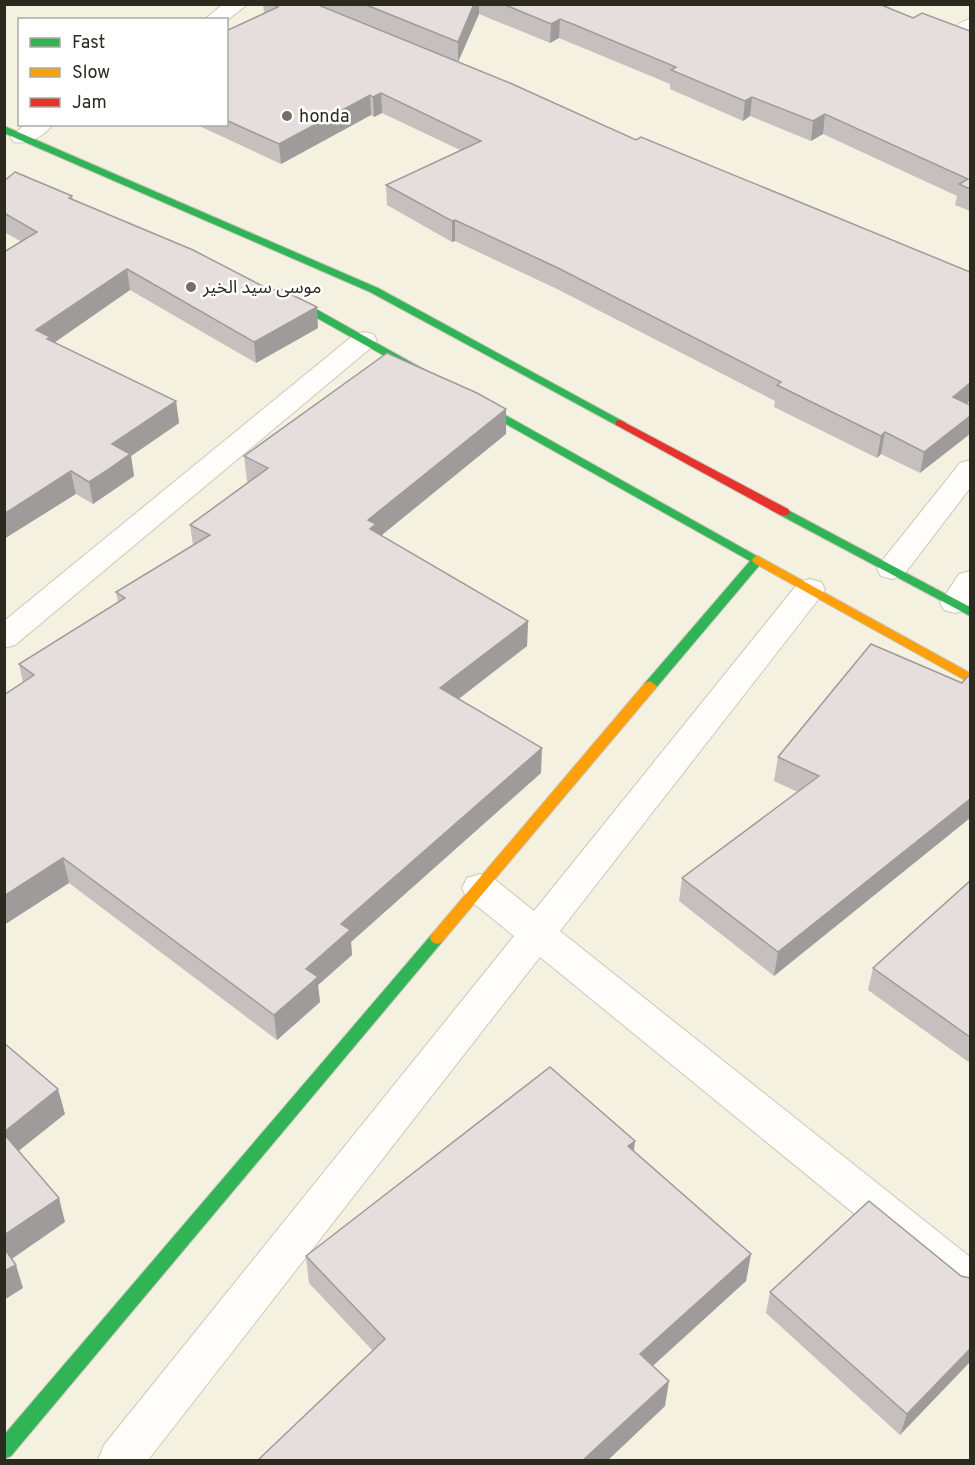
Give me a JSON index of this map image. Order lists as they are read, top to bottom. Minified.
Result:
{"places":["honda","موسى سيد الخير"],"legend":["Fast","Slow","Jam"]}
